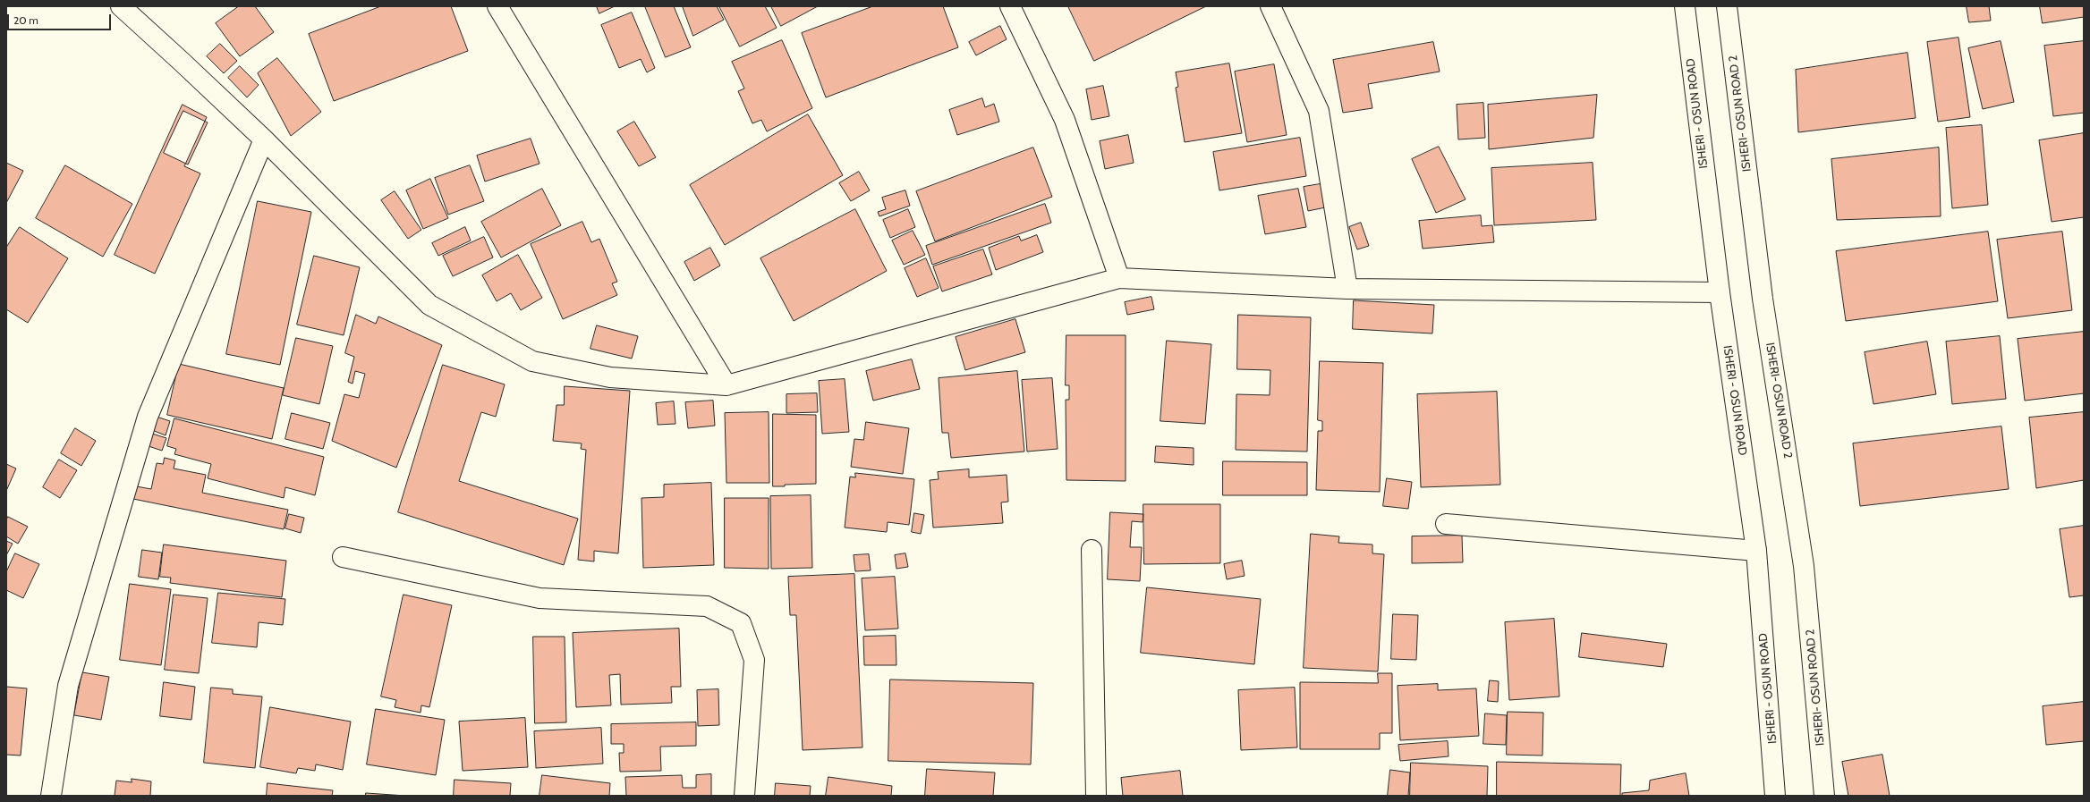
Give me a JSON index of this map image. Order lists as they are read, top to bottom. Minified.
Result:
{"streets":{"street":["ISHERI - OSUN ROAD","ISHERI- OSUN ROAD 2"]},"scale_bar":"20 m"}
